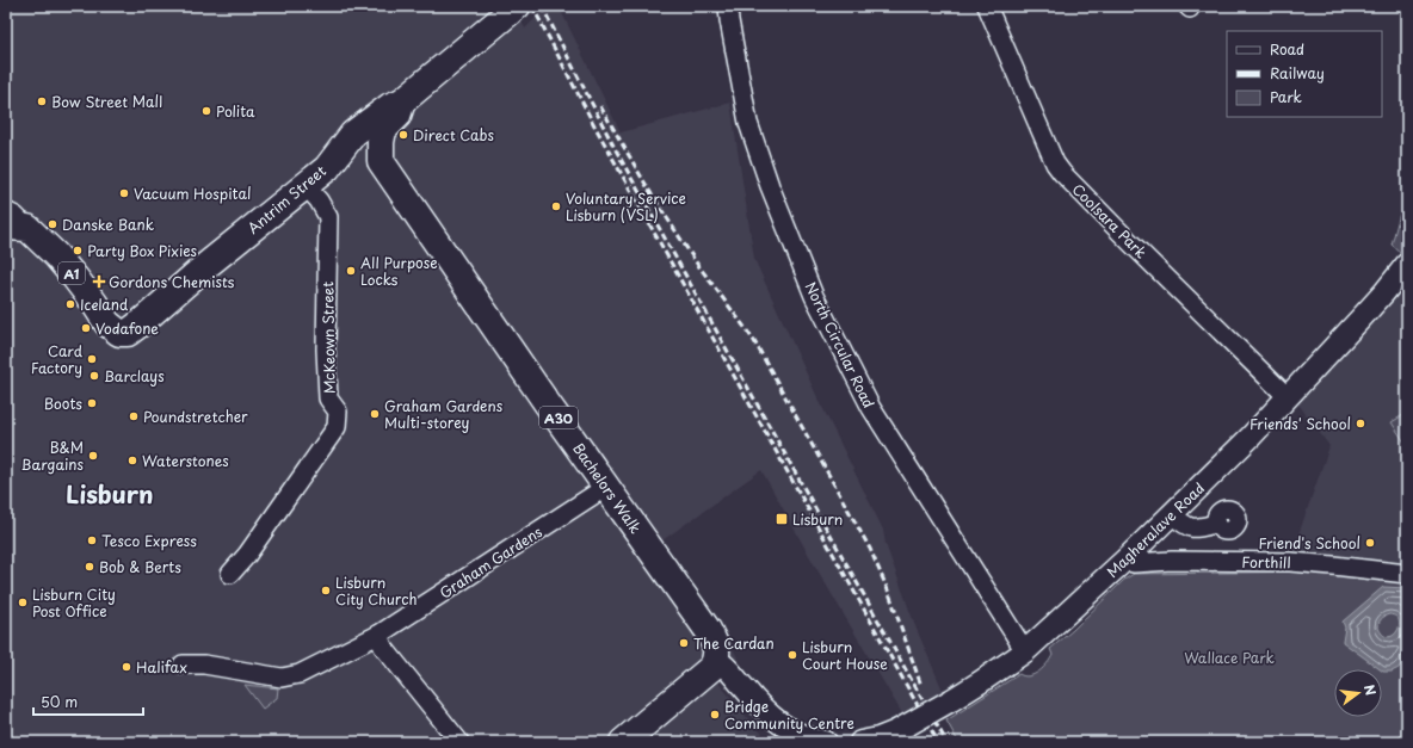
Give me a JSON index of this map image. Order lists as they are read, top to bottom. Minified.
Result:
{"streets":{"main road":["Antrim Street","A1","A30","Bachelors Walk"],"street":["Coolsara Park","McKeown Street","North Circular Road","Magheralave Road","Graham Gardens","Forthill"]},"crossings":[["Antrim Street","A1"],["Antrim Street","McKeown Street"],["Antrim Street","Bachelors Walk"],["Coolsara Park","Magheralave Road"],["North Circular Road","Magheralave Road"],["Bachelors Walk","Graham Gardens"],["Magheralave Road","Forthill"]],"districts":["Lisburn"],"parks":["Wallace Park"],"places":{"other":["Bow Street Mall","Polita","Direct Cabs","Vacuum Hospital","Voluntary Service Lisburn (VSL)","Danske Bank","Party Box Pixies","All Purpose Locks","Iceland","Vodafone","Card Factory","Barclays","Boots","Graham Gardens Multi-storey","Poundstretcher","Friends' School","B&M Bargains","Waterstones","Tesco Express","Friend's School","Bob & Berts","Lisburn City Church","Lisburn City Post Office","The Cardan","Lisburn Court House","Halifax","Bridge Community Centre"],"health":["Gordons Chemists"],"transit":["Lisburn"]},"legend":["Road","Railway","Park"],"scale_bar":"50 m","north":"right"}
